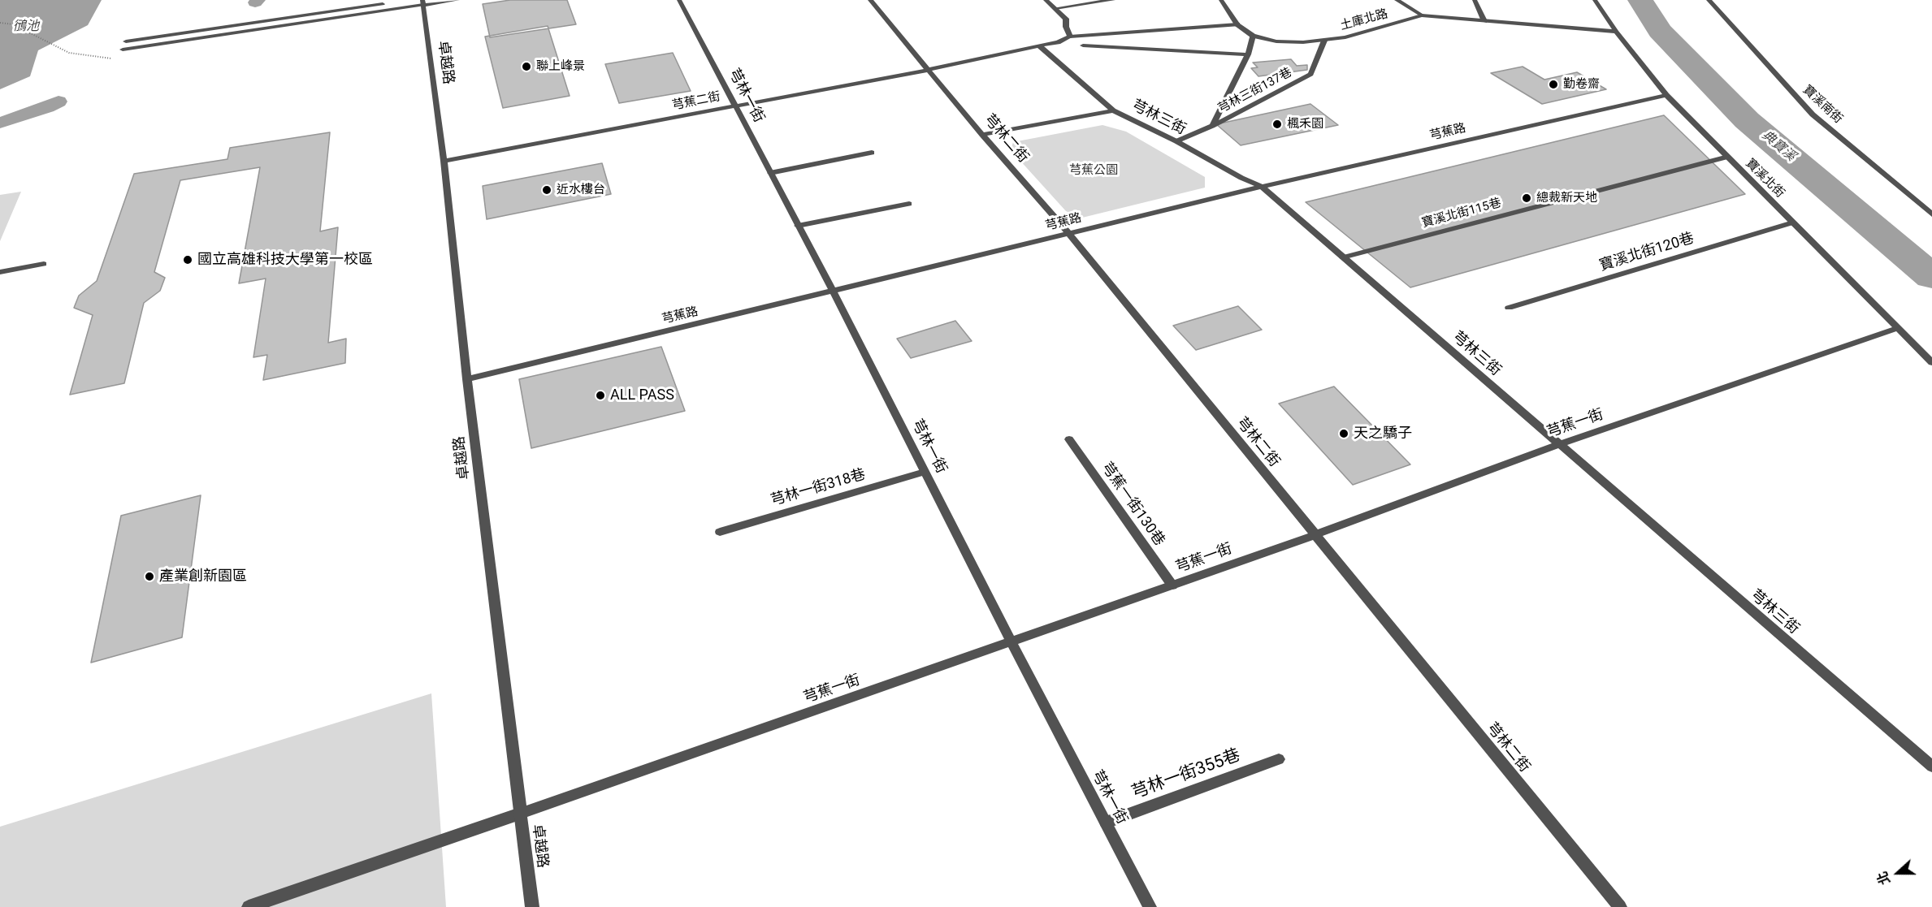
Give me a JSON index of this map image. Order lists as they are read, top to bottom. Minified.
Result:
{"streets":{"street":["土庫北路","卓越路","芎林三街137巷","芎林一街","芎蕉二街","寶溪南街","芎林三街","芎蕉路","芎林二街","寶溪北街","寶溪北街115巷","寶溪北街120巷","芎蕉一街","芎林一街318巷","芎蕉一街130巷","芎林一街355巷"]},"crossings":[["土庫北路","芎林三街137巷"],["土庫北路","寶溪北街"],["卓越路","芎蕉二街"],["卓越路","芎蕉路"],["卓越路","芎蕉一街"],["芎林三街137巷","芎林三街"],["芎林一街","芎蕉二街"],["芎林一街","芎蕉路"],["芎林一街","芎蕉一街"],["芎林一街","芎林一街318巷"],["芎林一街","芎林一街355巷"],["芎蕉二街","芎林三街"],["芎蕉二街","芎林二街"],["芎林三街","芎蕉路"],["芎林三街","寶溪北街115巷"],["芎林三街","芎蕉一街"],["芎蕉路","芎林二街"],["芎蕉路","寶溪北街"],["芎林二街","芎蕉一街"],["寶溪北街","寶溪北街115巷"],["寶溪北街","寶溪北街120巷"],["寶溪北街","芎蕉一街"],["芎蕉一街","芎蕉一街130巷"]],"water":["鴴池","典寶溪"],"parks":["芎蕉公園"],"places":["聯上峰景","勤卷齋","楓禾園","近水樓台","總裁新天地","國立高雄科技大學第一校區","ALL PASS","天之驕子","產業創新園區"],"north":"left"}
